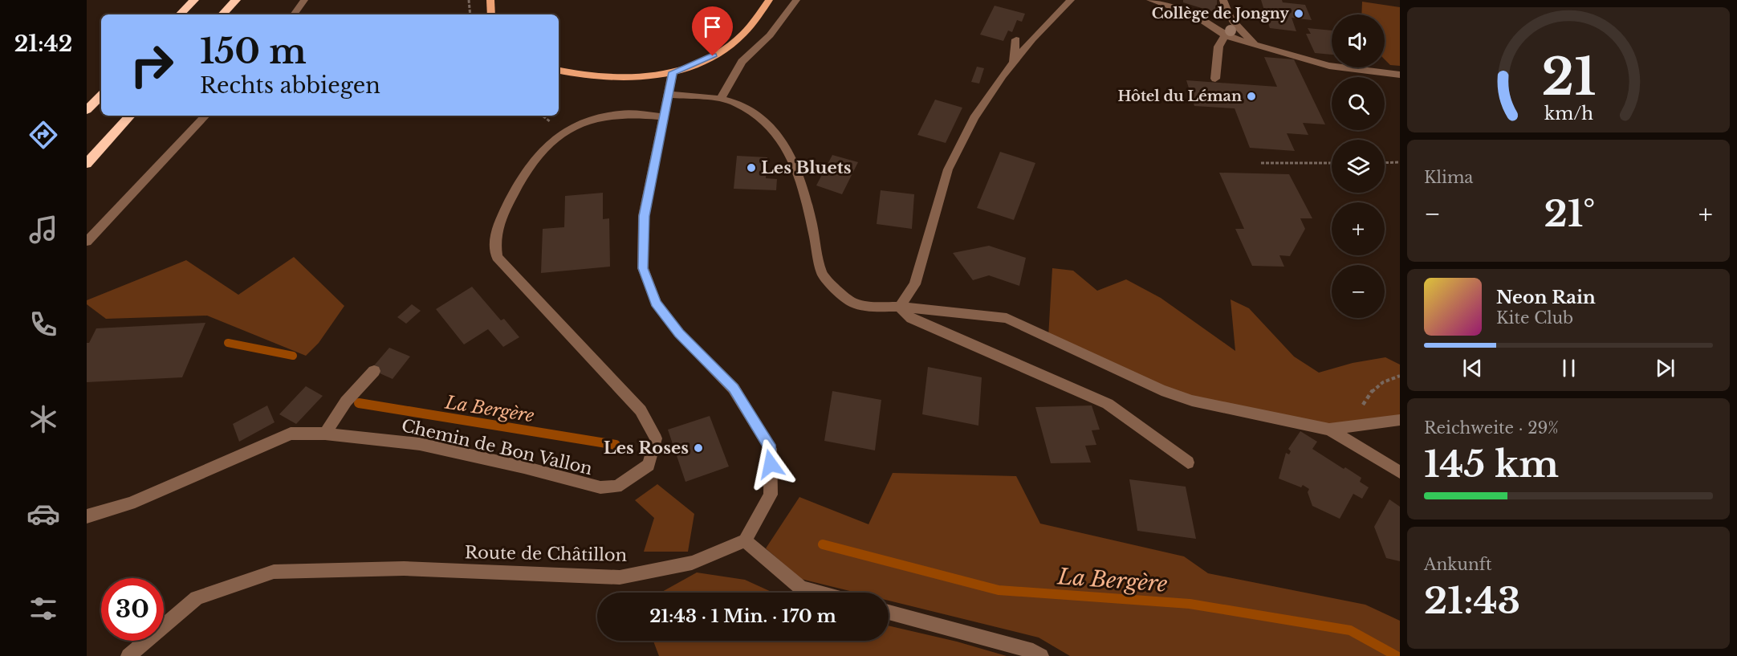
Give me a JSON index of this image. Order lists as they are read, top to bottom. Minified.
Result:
{"streets":{"street":["Chemin de Bon Vallon","Route de Châtillon"]},"water":["La Bergère"],"places":["Collège de Jongny","Hôtel du Léman","Les Bluets","Les Roses"],"page":{"tabs":"21:42","map_buttons":["+","−"],"turn":["150 m","Rechts abbiegen"],"tile":["Klima",["Reichweite · 29%","145 km"],["Ankunft","21:43"]],"heat":["−","21°","+"],"song":["Neon Rain","Kite Club"],"limit":"30","trip":"21:43 · 1 Min. · 170 m","gauge":["21","km/h"]}}
